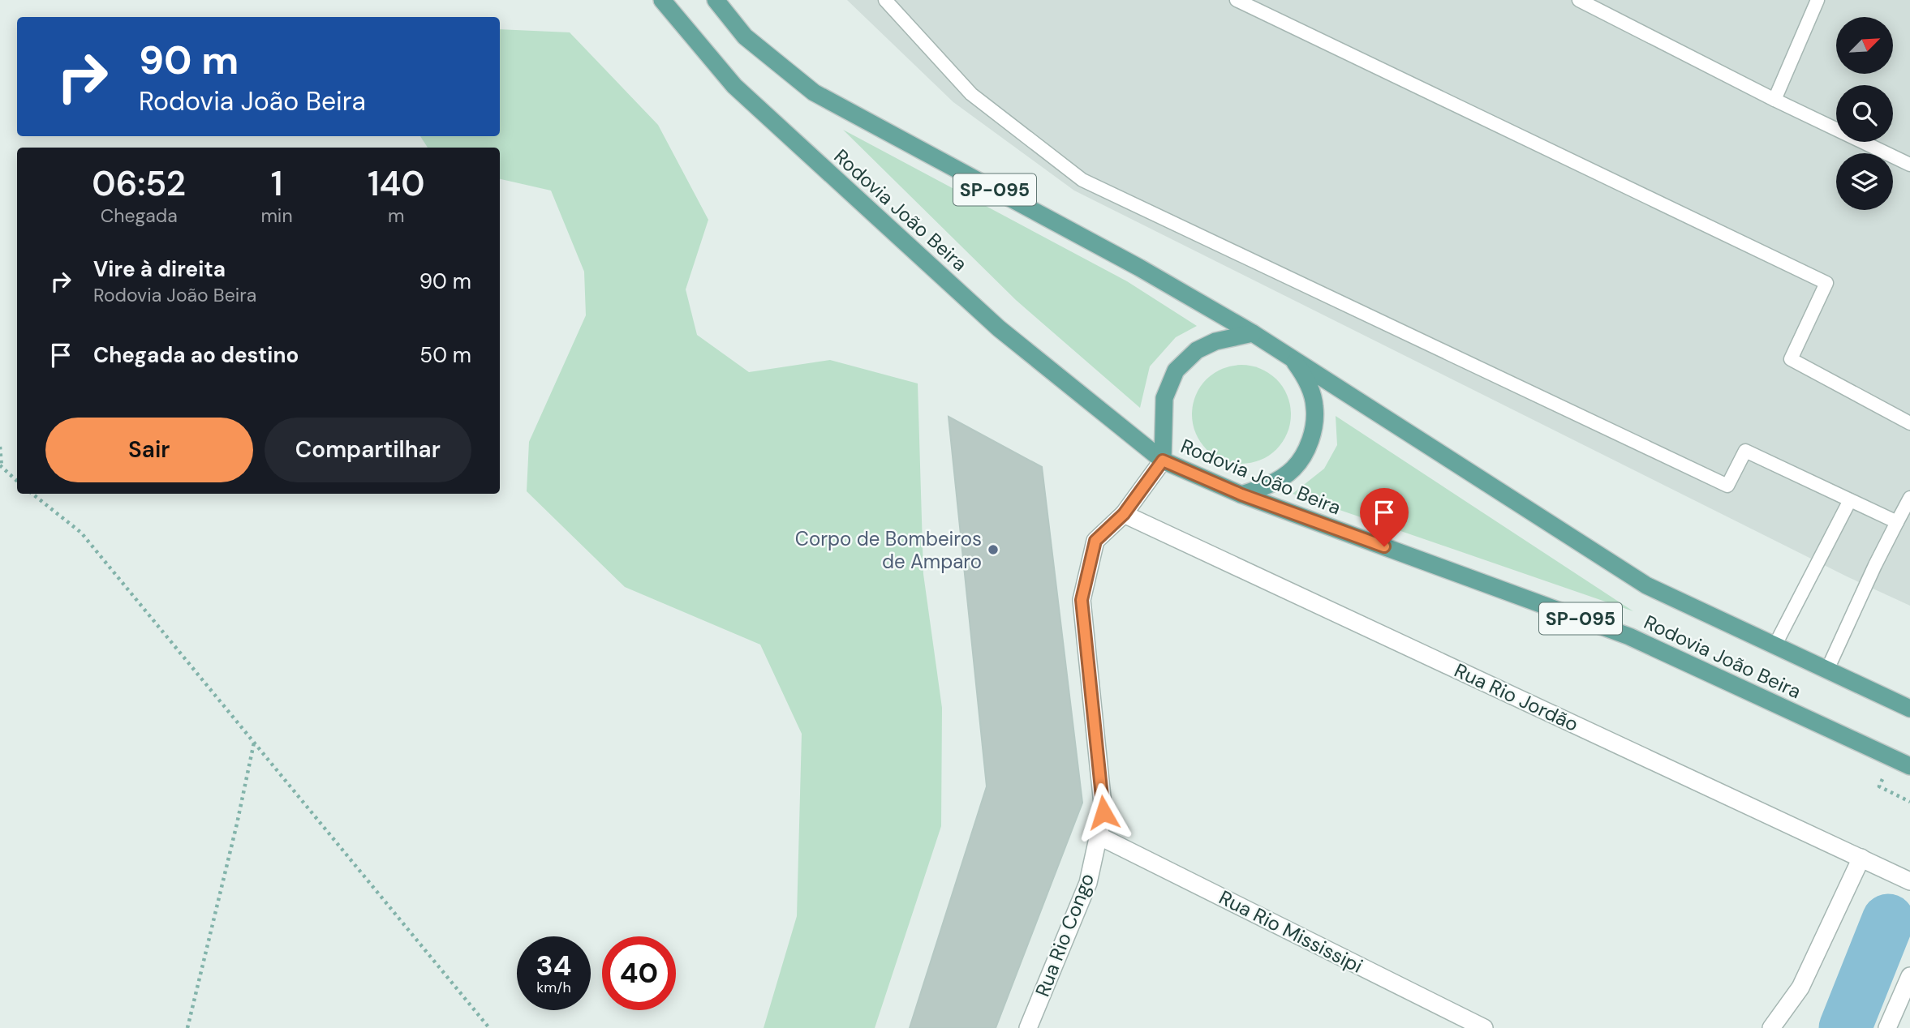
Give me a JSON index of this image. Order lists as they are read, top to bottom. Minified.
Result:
{"streets":{"main road":["SP-095","Rodovia João Beira"],"street":["Rua Rio Jordão","Rua Rio Mississipi","Rua Rio Congo"]},"crossings":[["Rodovia João Beira","Rua Rio Congo"],["Rua Rio Jordão","Rua Rio Congo"],["Rua Rio Mississipi","Rua Rio Congo"]],"places":["Corpo de Bombeiros de Amparo"],"north":"top right","page":{"turn":["90 m","Rodovia João Beira"],"eta":["06:52","Chegada","1","min","140","m"],"list":[{"name":"Vire à direita","note":"Rodovia João Beira","value":"90 m"},{"name":"Chegada ao destino","value":"50 m"}],"buttons":["Sair","Compartilhar"],"speed":"34 km/h","limit":"40"}}
